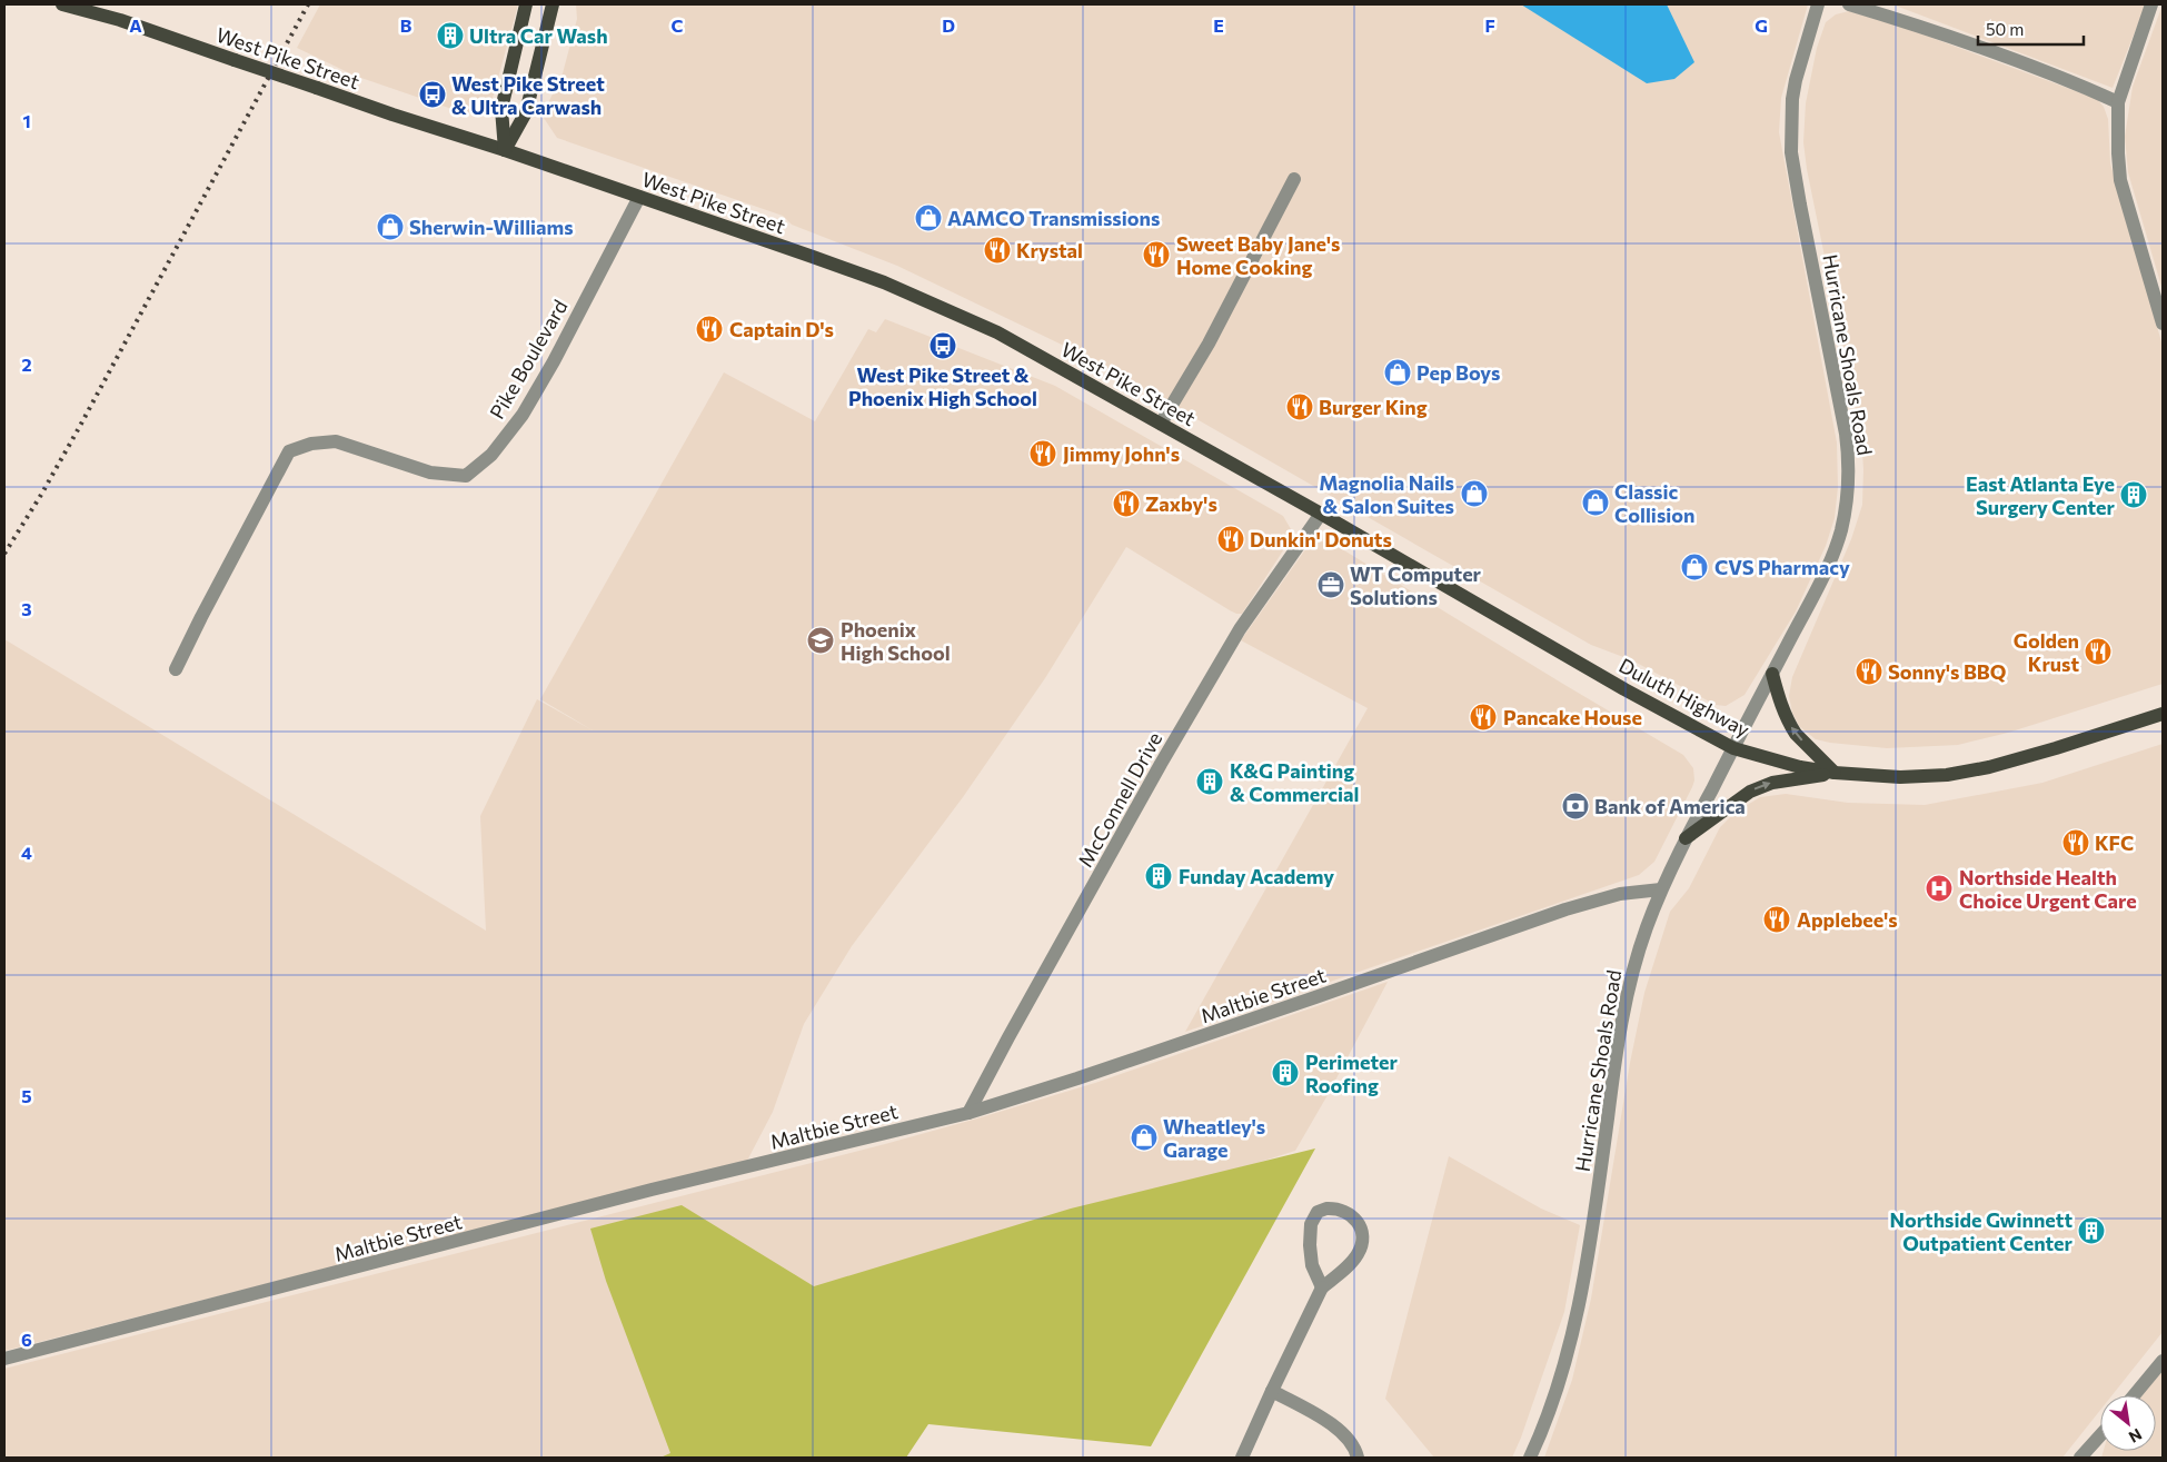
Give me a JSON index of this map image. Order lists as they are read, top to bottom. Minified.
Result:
{"streets":{"main road":["West Pike Street","Duluth Highway"],"street":["Hurricane Shoals Road","Pike Boulevard","McConnell Drive","Maltbie Street"]},"crossings":[["West Pike Street","Pike Boulevard"],["West Pike Street","Duluth Highway"],["West Pike Street","McConnell Drive"],["Hurricane Shoals Road","Duluth Highway"],["Hurricane Shoals Road","Maltbie Street"],["Duluth Highway","McConnell Drive"],["McConnell Drive","Maltbie Street"]],"places":{"building":["Ultra Car Wash","East Atlanta Eye Surgery Center","K&G Painting & Commercial","Funday Academy","Perimeter Roofing","Northside Gwinnett Outpatient Center"],"bus stop":["West Pike Street & Ultra Carwash","West Pike Street & Phoenix High School"],"shop":["AAMCO Transmissions","Sherwin-Williams","Pep Boys","Magnolia Nails & Salon Suites","Classic Collision","CVS Pharmacy","Wheatley's Garage"],"restaurant":["Krystal","Sweet Baby Jane's Home Cooking","Captain D's","Burger King","Jimmy John's","Zaxby's","Dunkin' Donuts","Golden Krust","Sonny's BBQ","Pancake House","KFC","Applebee's"],"office":["WT Computer Solutions"],"school or university":["Phoenix High School"],"bank":["Bank of America"],"hospital":["Northside Health Choice Urgent Care"]},"scale_bar":"50 m","north":"bottom right","grid":{"columns":["A","B","C","D","E","F","G"],"rows":["1","2","3","4","5","6"]}}
